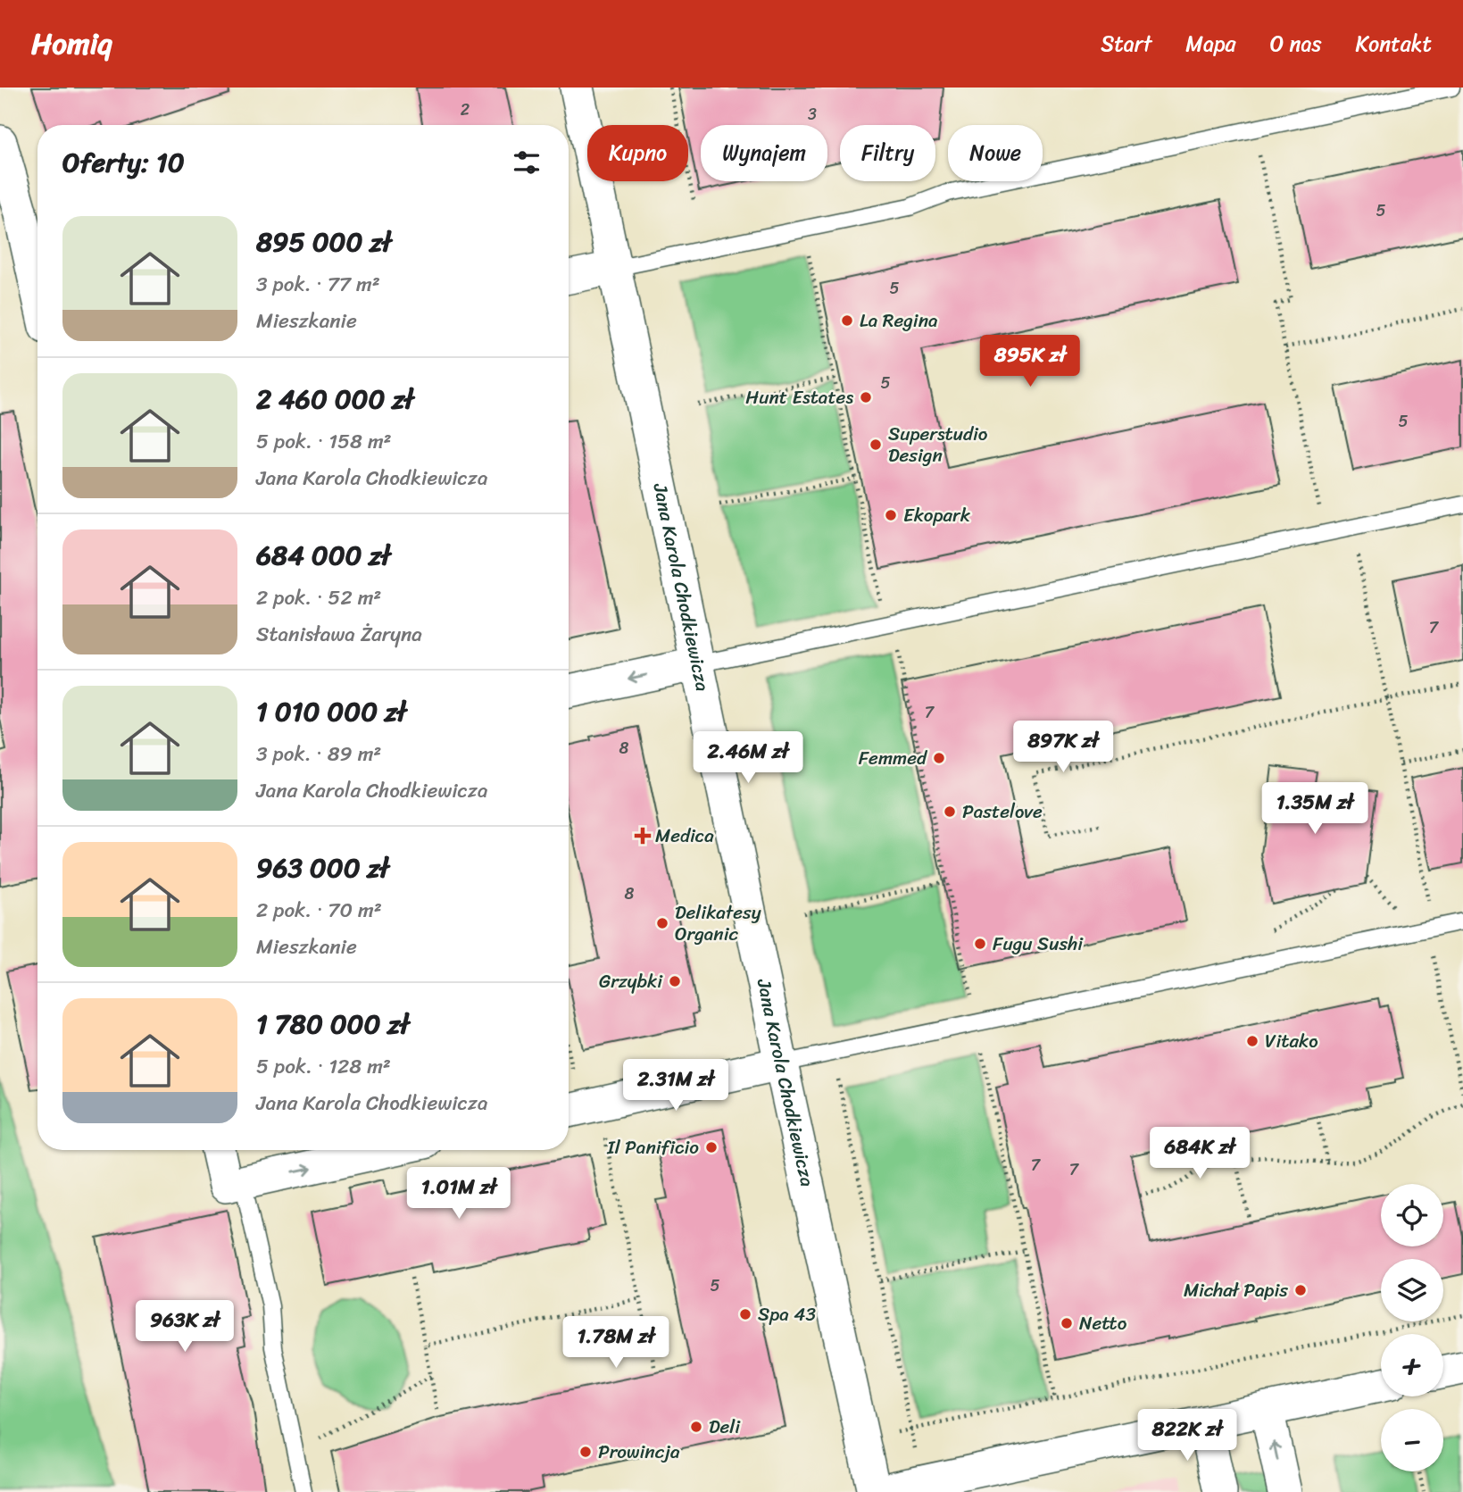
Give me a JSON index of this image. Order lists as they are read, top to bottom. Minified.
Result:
{"streets":{"street":["Jana Karola Chodkiewicza"]},"places":{"other":["La Regina","Hunt Estates","Superstudio Design","Ekopark","Femmed","Pastelove","Delikatesy Organic","Fugu Sushi","Grzybki","Vitako","Il Panificio","Michał Papis","Spa 43","Netto","Deli","Prowincja"],"health":["Medica"]},"house_numbers":["2","3","5","5","5","5","7","7","8","8","7","7","5"],"page":{"header":"Homiq","nav":["Start","Mapa","O nas","Kontakt"],"chip":["Kupno","Wynajem","Filtry","Nowe"],"heading":"Oferty: 10","list":[{"name":"895 000 zł","note":"3 pok. · 77 m² · Mieszkanie"},{"name":"2 460 000 zł","note":"5 pok. · 158 m² · Jana Karola Chodkiewicza"},{"name":"684 000 zł","note":"2 pok. · 52 m² · Stanisława Żaryna"},{"name":"1 010 000 zł","note":"3 pok. · 89 m² · Jana Karola Chodkiewicza"},{"name":"963 000 zł","note":"2 pok. · 70 m² · Mieszkanie"},{"name":"1 780 000 zł","note":"5 pok. · 128 m² · Jana Karola Chodkiewicza"}],"price":["895K zł","897K zł","2.46M zł","1.35M zł","2.31M zł","684K zł","1.01M zł","963K zł","1.78M zł","822K zł"],"map_buttons":["+","−"]}}
